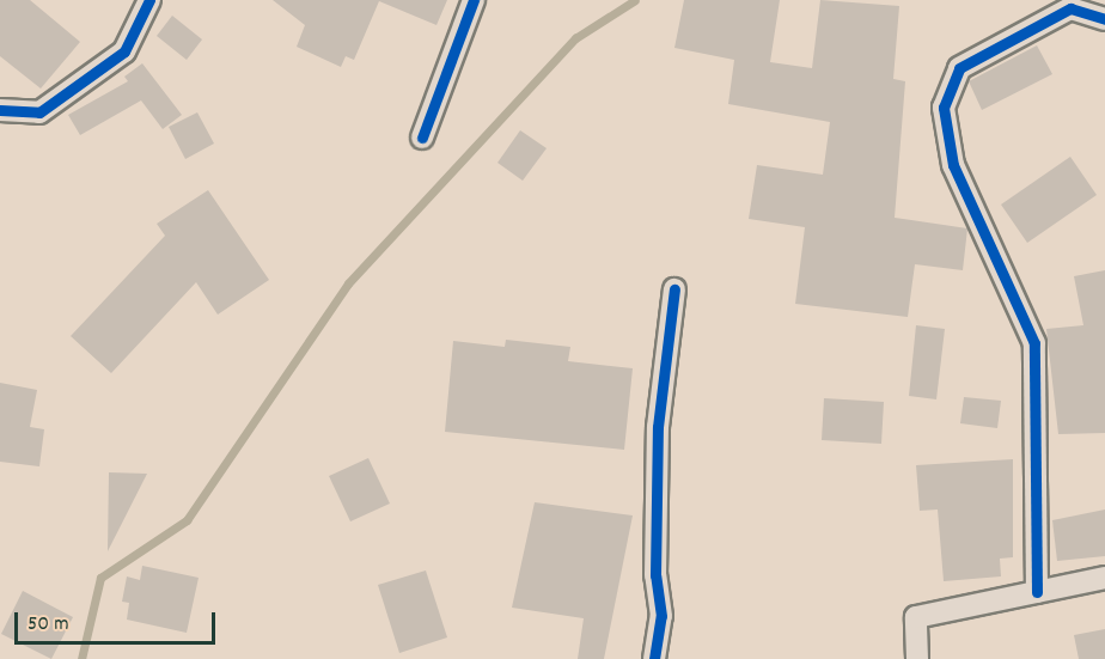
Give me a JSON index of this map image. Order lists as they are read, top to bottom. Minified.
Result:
{"scale_bar":"50 m"}
